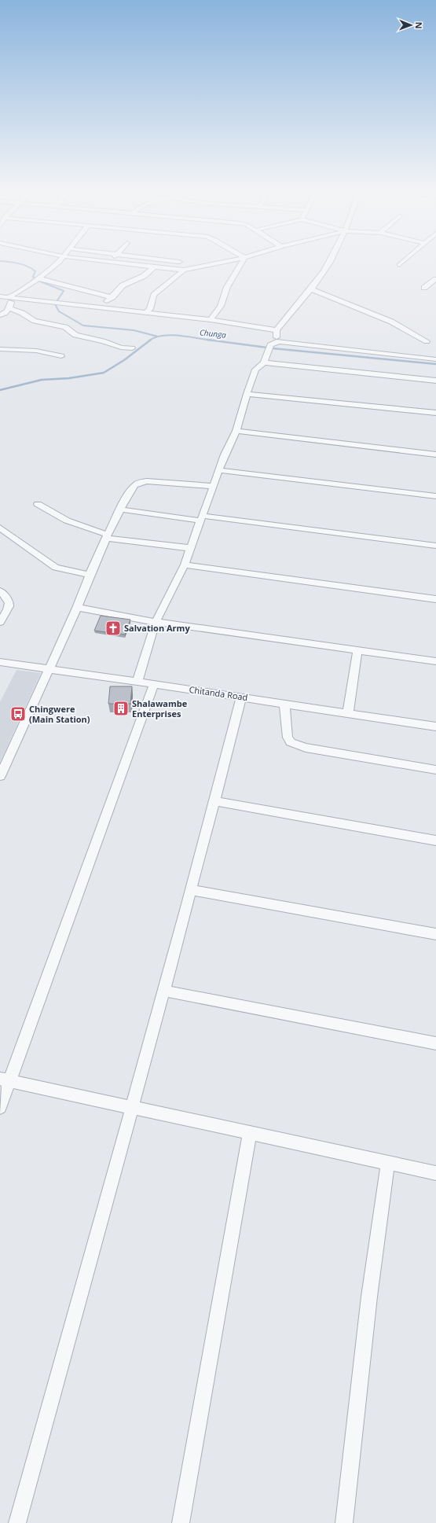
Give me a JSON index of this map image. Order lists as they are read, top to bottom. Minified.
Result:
{"streets":{"street":["Chitanda Road"]},"water":["Chunga"],"places":{"church":["Salvation Army"],"building":["Shalawambe Enterprises"],"bus stop":["Chingwere (Main Station)"]},"north":"right"}
